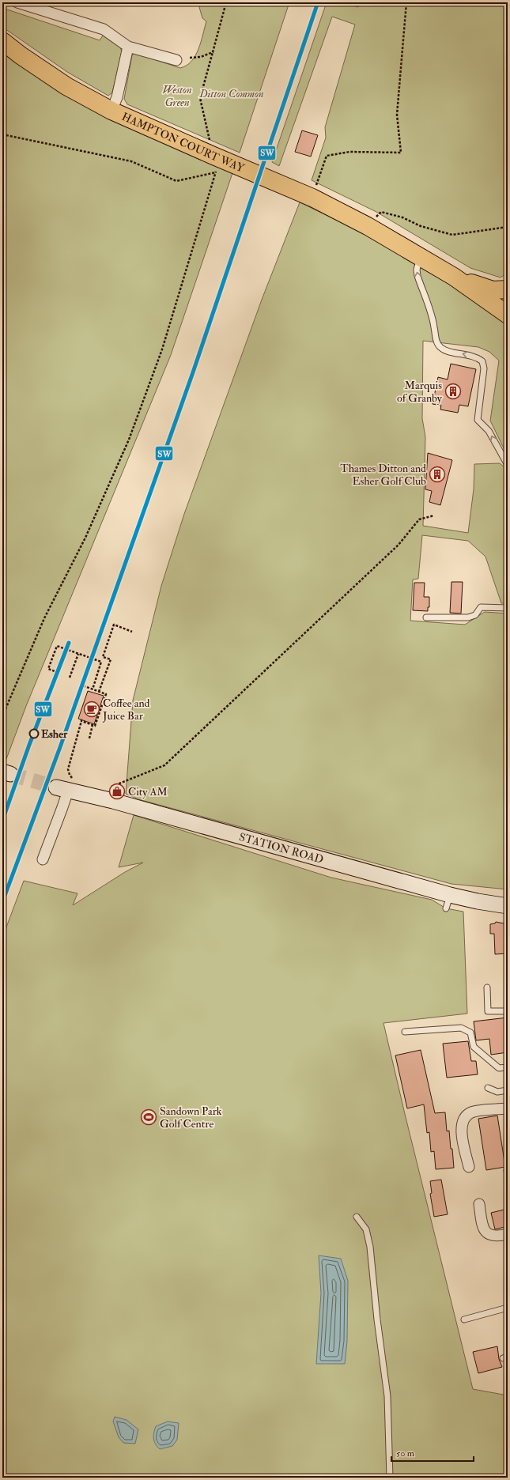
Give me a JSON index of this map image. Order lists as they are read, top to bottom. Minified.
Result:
{"streets":{"highway":["HAMPTON COURT WAY"],"main road":["STATION ROAD"]},"parks":["Weston Green","Ditton Common"],"places":{"building":["Marquis of Granby","Thames Ditton and Esher Golf Club"],"cafe":["Coffee and Juice Bar"],"other":["Esher"],"shop":["City AM"],"sports":["Sandown Park Golf Centre"]},"lines":["transit line SW"],"scale_bar":"50 m"}
